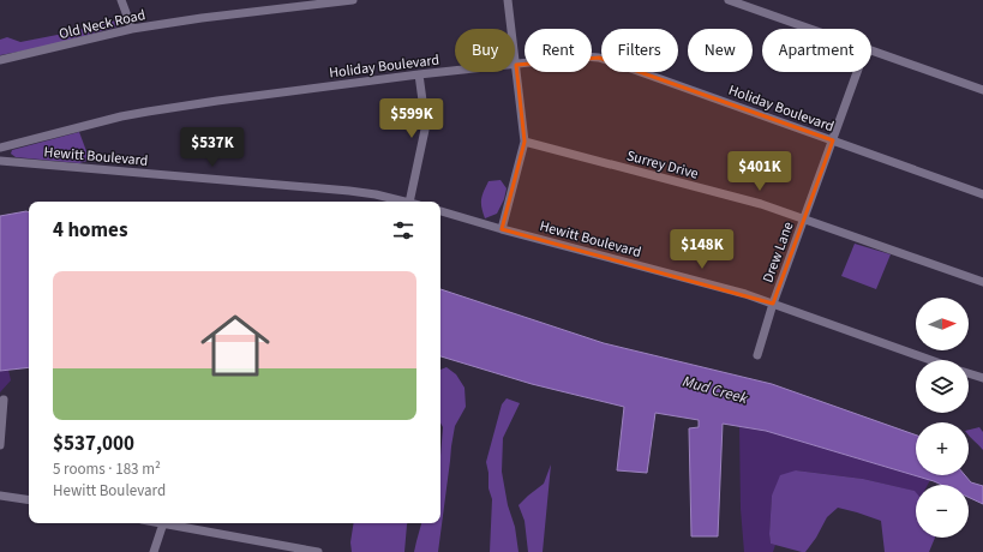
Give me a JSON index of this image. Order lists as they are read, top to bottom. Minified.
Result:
{"streets":{"street":["Old Neck Road","Holiday Boulevard","Hewitt Boulevard","Surrey Drive","Drew Lane"]},"crossings":[["Holiday Boulevard","Drew Lane"],["Hewitt Boulevard","Drew Lane"],["Surrey Drive","Drew Lane"]],"water":["Mud Creek"],"north":"right","page":{"chip":["Buy","Rent","Filters","New","Apartment"],"price":["$599K","$537K","$401K","$148K"],"heading":"4 homes","list":[{"name":"$537,000","note":"5 rooms · 183 m² · Hewitt Boulevard"}],"map_buttons":["+","−"]}}
